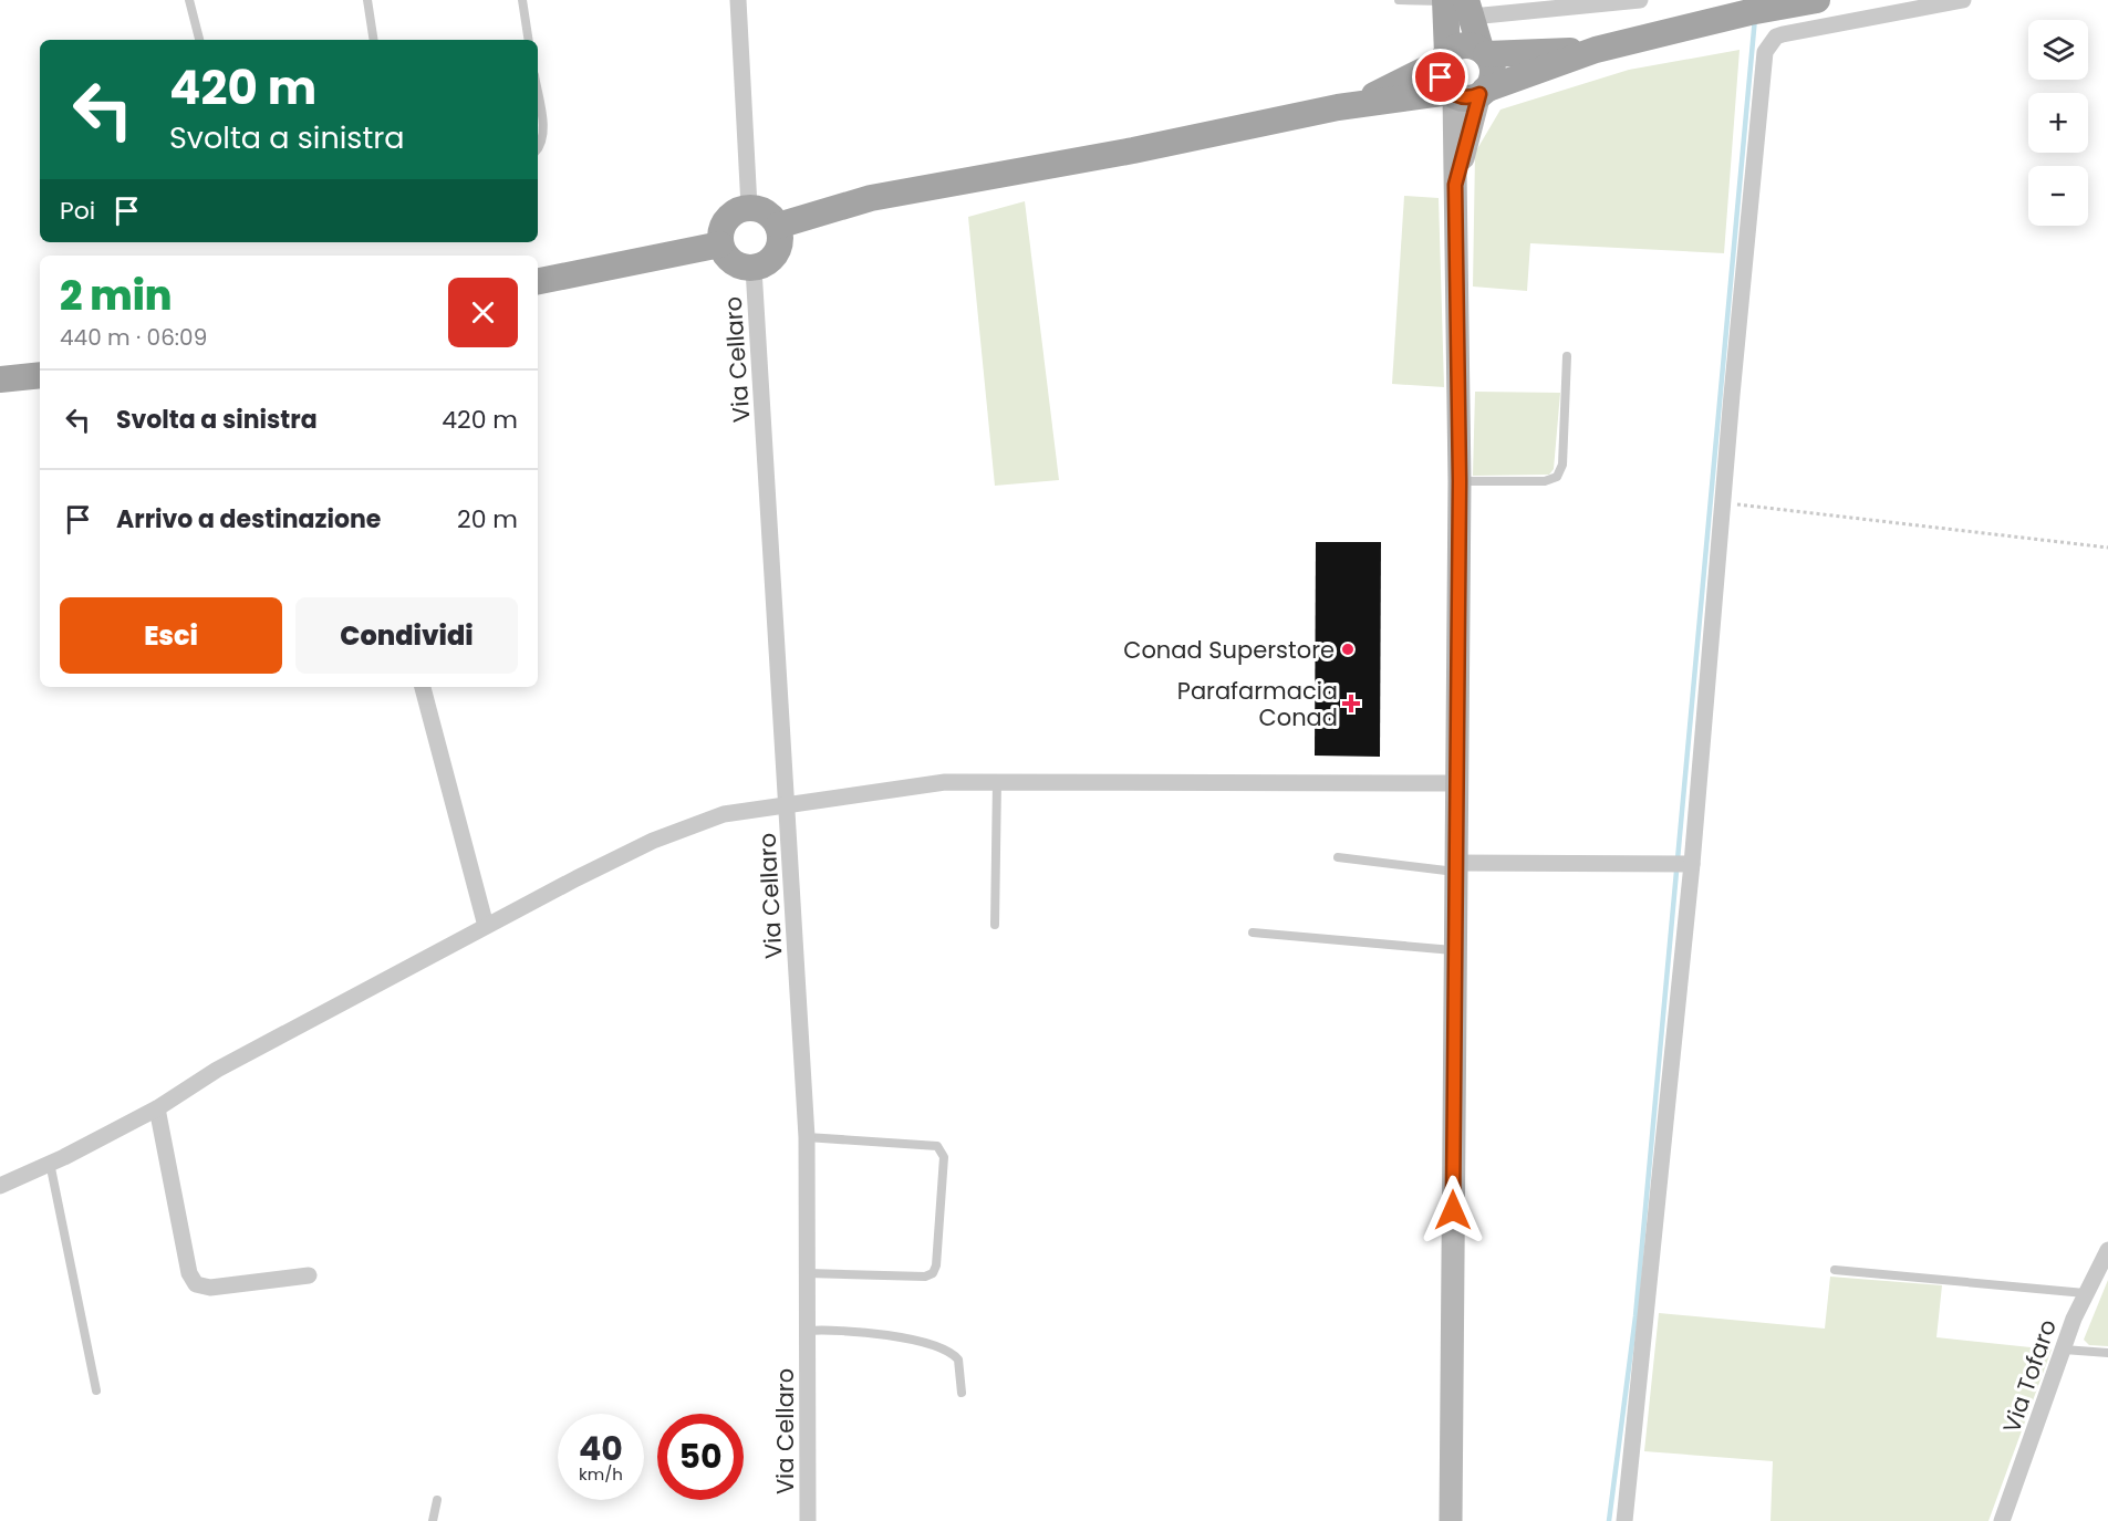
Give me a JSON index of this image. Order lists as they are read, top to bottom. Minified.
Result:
{"streets":{"street":["Via Cellaro","Via Tofaro"]},"places":{"other":["Conad Superstore"],"health":["Parafarmacia Conad"]},"page":{"map_buttons":["+","−"],"turn":["420 m","Svolta a sinistra"],"then":"Poi","heading":["2 min","440 m · 06:09"],"list":[{"name":"Svolta a sinistra","value":"420 m"},{"name":"Arrivo a destinazione","value":"20 m"}],"buttons":["Esci","Condividi"],"speed":"40 km/h","limit":"50"}}
